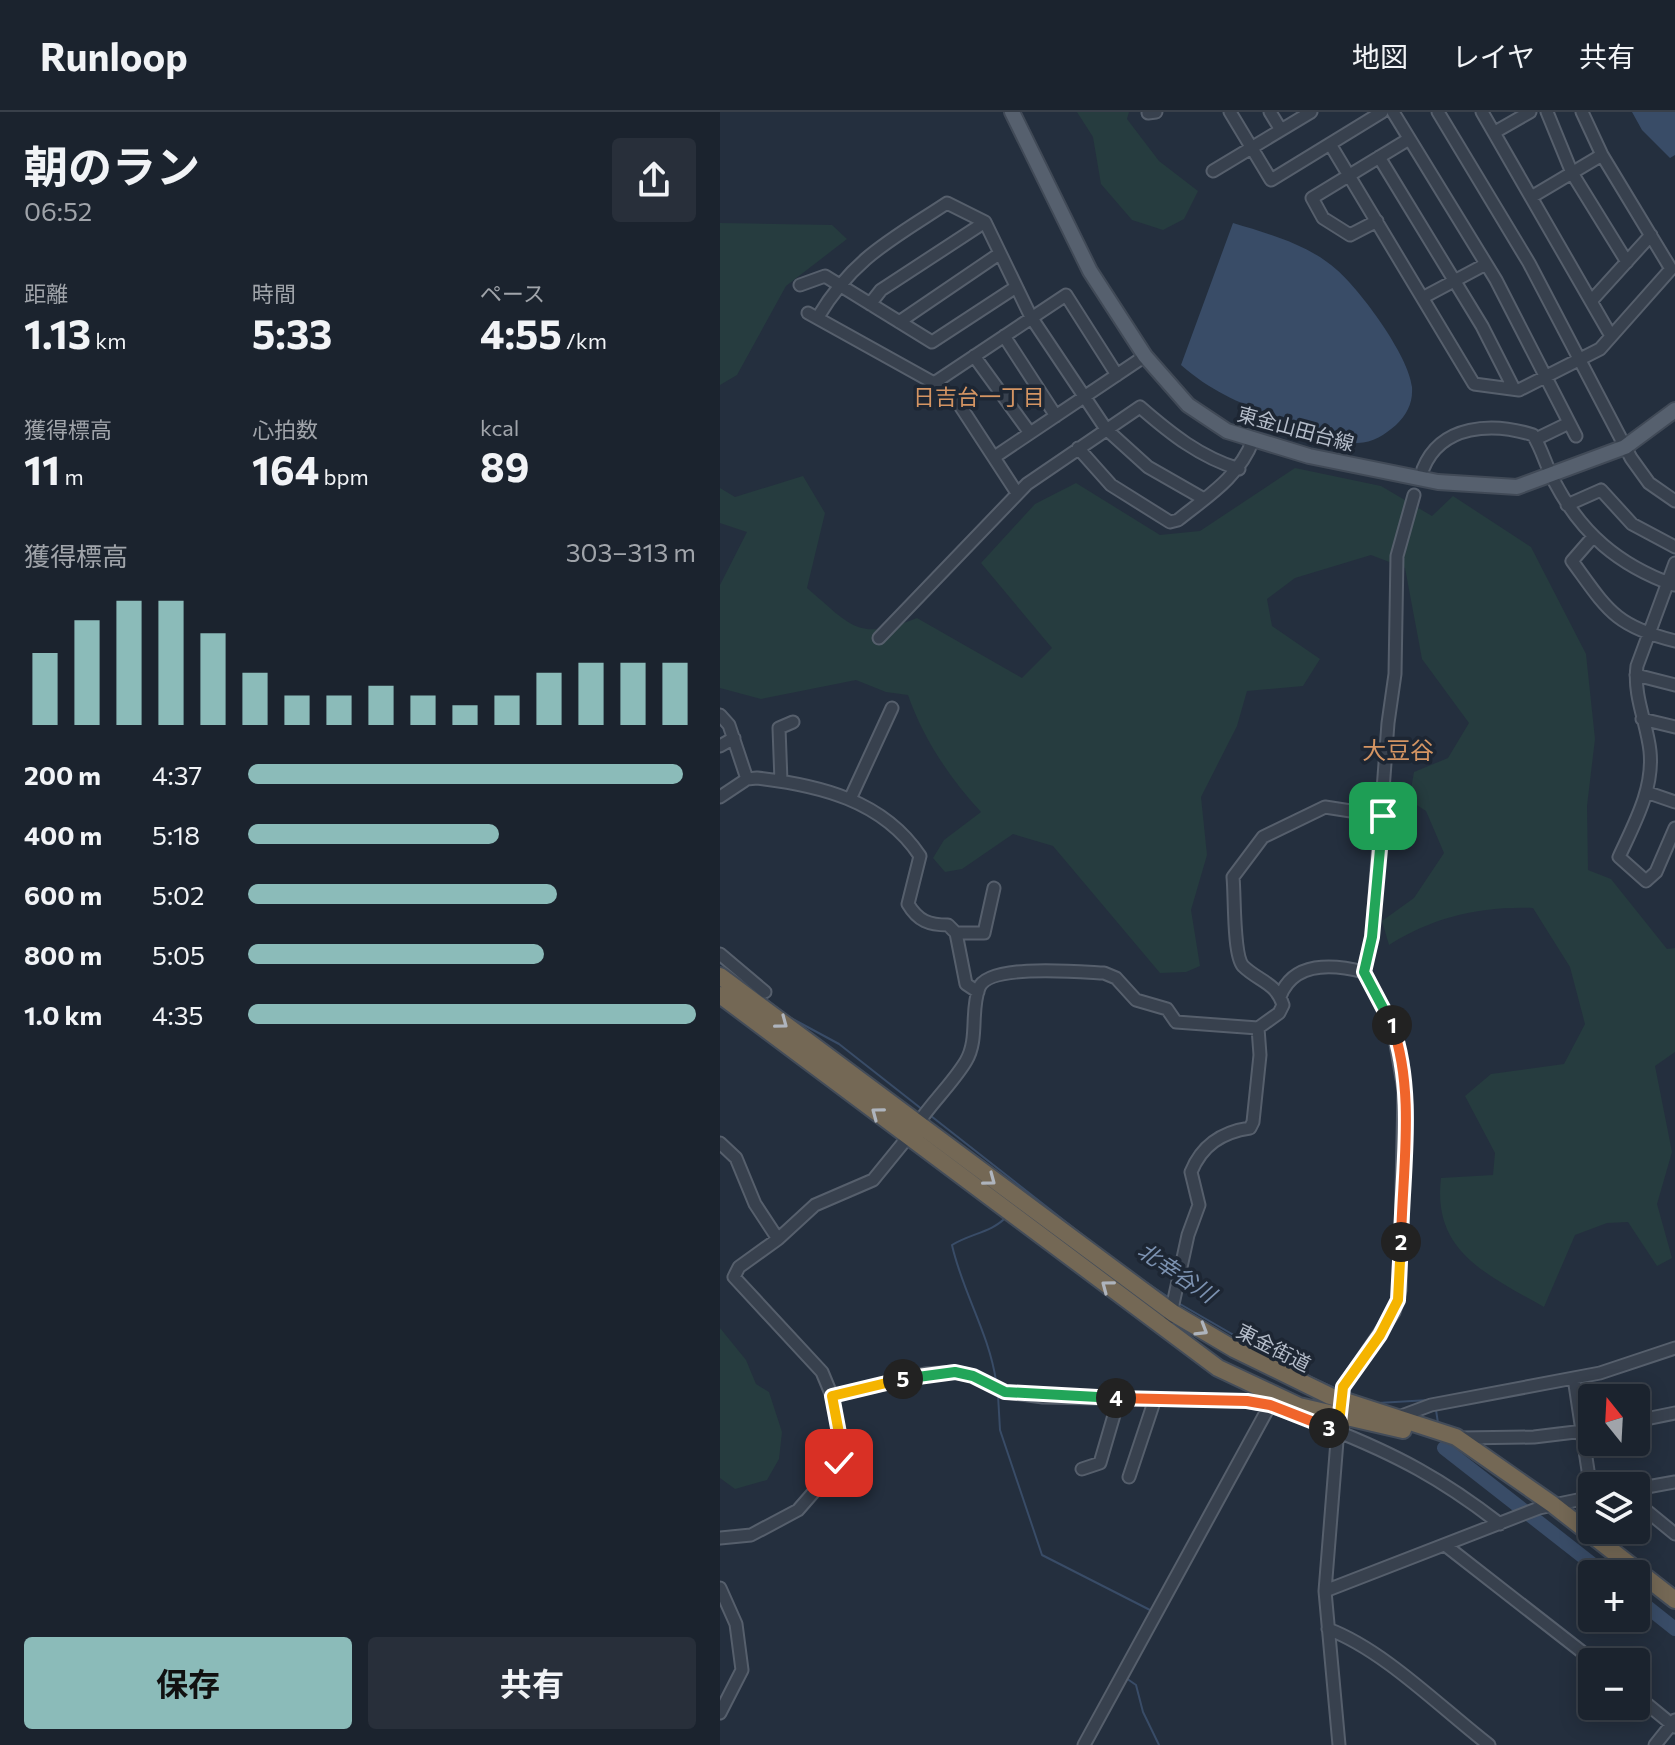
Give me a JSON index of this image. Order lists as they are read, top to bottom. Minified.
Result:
{"streets":{"highway":["東金街道"],"main road":["東金山田台線"]},"districts":["日吉台一丁目","大豆谷"],"water":["北幸谷川"],"north":"top","page":{"header":"Runloop","nav":["地図","レイヤ","共有"],"heading":["朝のラン","06:52"],"stats":[["距離","1.13 km"],["時間","5:33"],["ペース","4:55 /km"],["獲得標高","11 m"],["心拍数","164 bpm"],["kcal","89"]],"chart":["獲得標高","303–313 m"],"list":[{"name":"200 m","note":"4:37"},{"name":"400 m","note":"5:18"},{"name":"600 m","note":"5:02"},{"name":"800 m","note":"5:05"},{"name":"1.0 km","note":"4:35"}],"pins":["1","2","5","4","3"],"map_buttons":["+","−"],"buttons":["保存","共有"]}}
